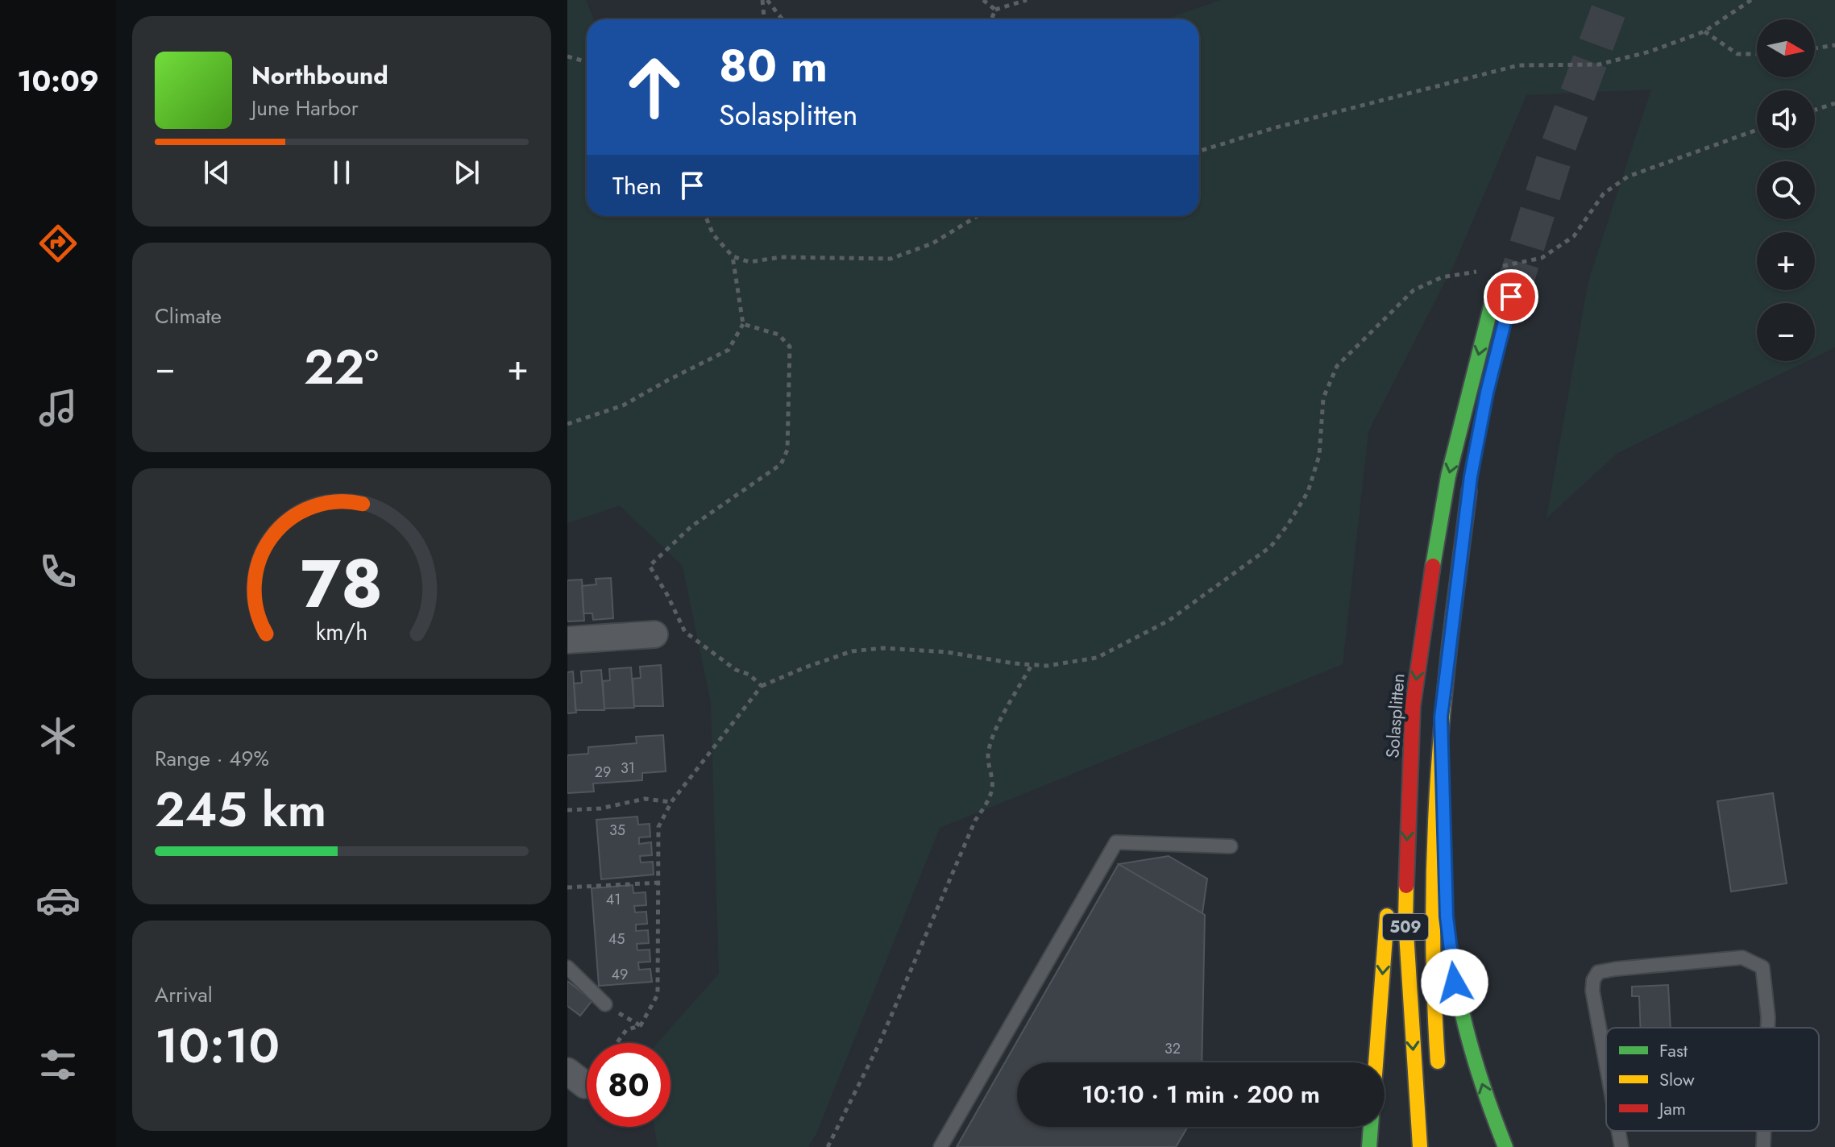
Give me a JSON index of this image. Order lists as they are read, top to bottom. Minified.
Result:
{"streets":{"highway":["Solasplitten","509"]},"crossings":[["Solasplitten","509"]],"house_numbers":["31","29","35","41","45","49","32"],"legend":["Fast","Slow","Jam"],"north":"right","page":{"tabs":"10:09","map_buttons":["+","−"],"turn":["80 m","Solasplitten"],"song":["Northbound","June Harbor"],"then":"Then","tile":["Climate",["Range · 49%","245 km"],["Arrival","10:10"]],"heat":["−","22°","+"],"limit":"80","trip":"10:10 · 1 min · 200 m","gauge":["78","km/h"]}}
